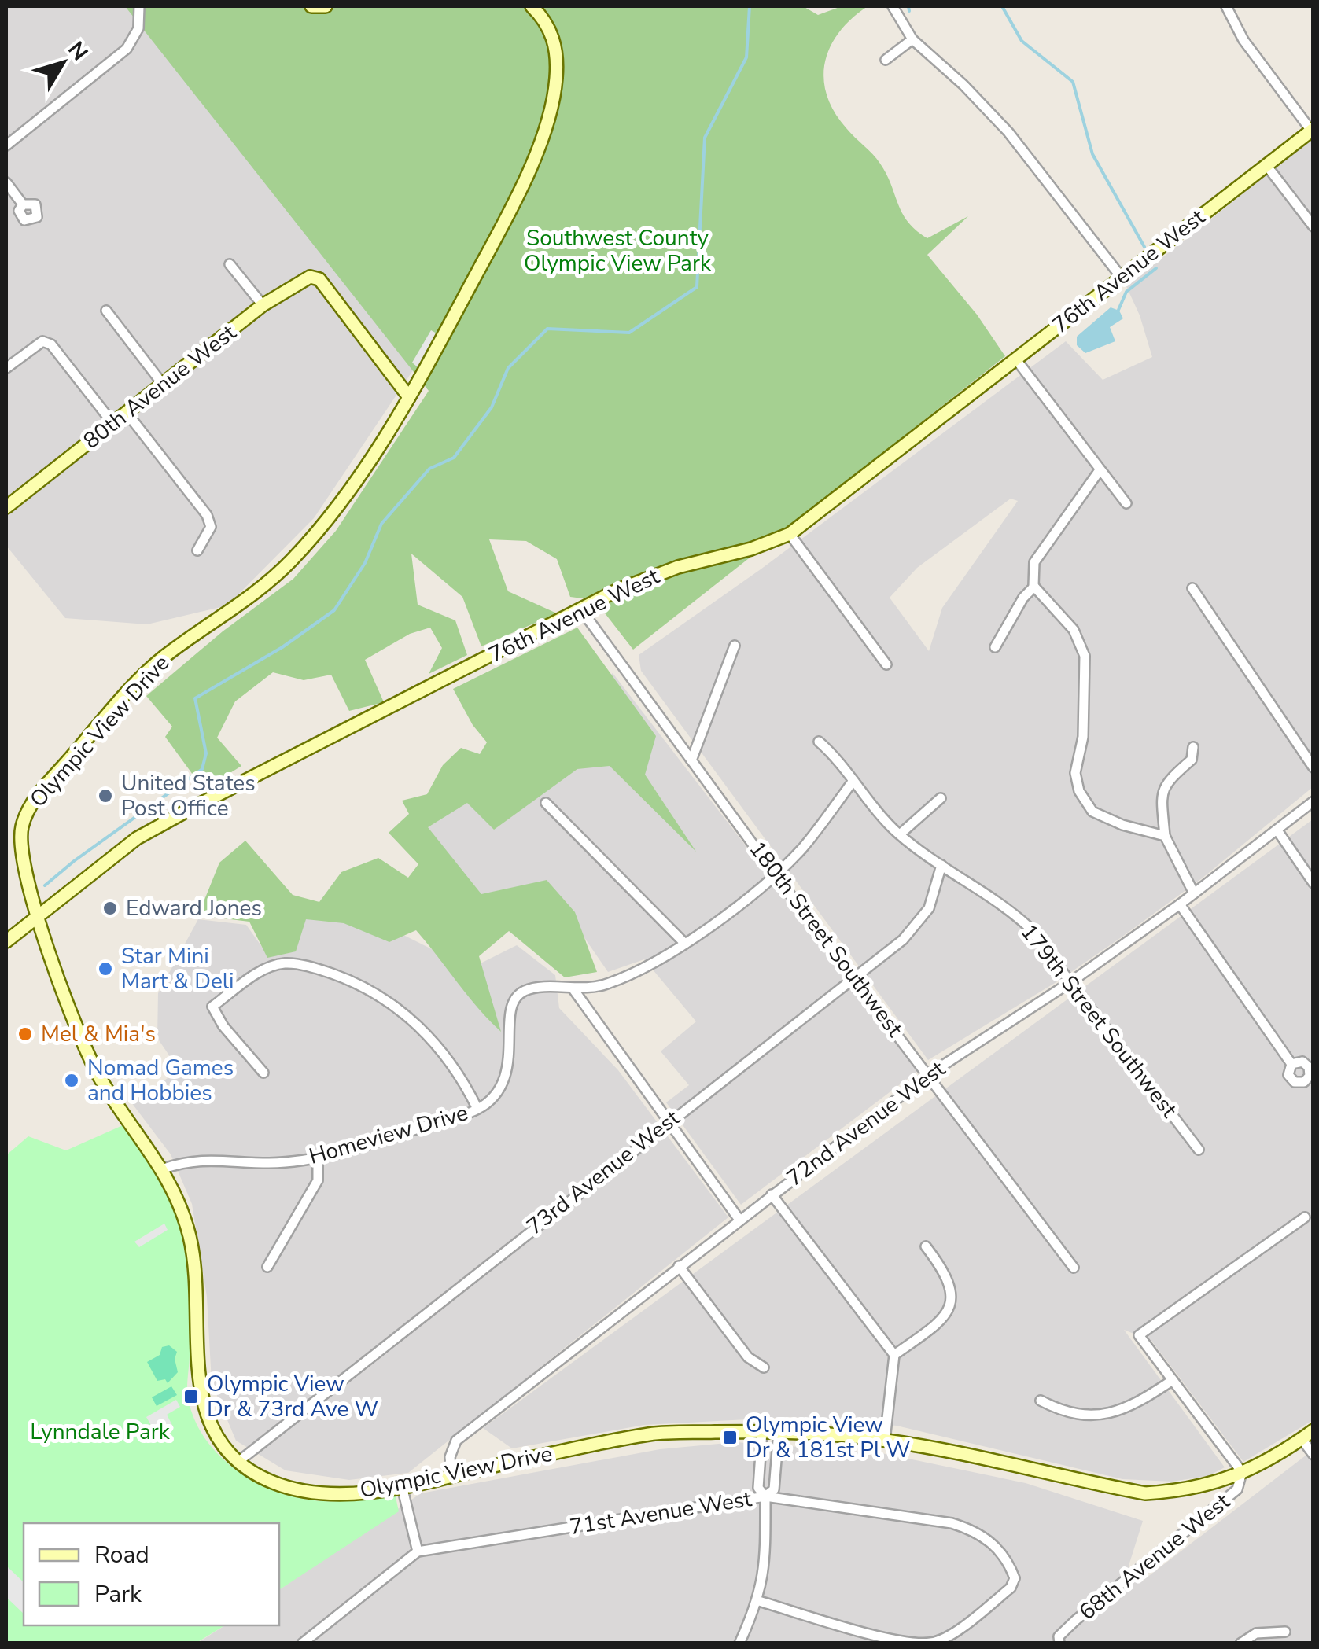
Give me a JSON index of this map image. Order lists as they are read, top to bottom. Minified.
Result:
{"streets":{"main road":["76th Avenue West","80th Avenue West","Olympic View Drive"],"street":["180th Street Southwest","179th Street Southwest","72nd Avenue West","Homeview Drive","73rd Avenue West","71st Avenue West","68th Avenue West"]},"crossings":[["76th Avenue West","Olympic View Drive"],["76th Avenue West","180th Street Southwest"],["80th Avenue West","Olympic View Drive"],["Olympic View Drive","72nd Avenue West"],["Olympic View Drive","Homeview Drive"],["Olympic View Drive","73rd Avenue West"],["Olympic View Drive","68th Avenue West"],["180th Street Southwest","72nd Avenue West"],["180th Street Southwest","73rd Avenue West"],["179th Street Southwest","72nd Avenue West"],["179th Street Southwest","73rd Avenue West"]],"parks":["Southwest County Olympic View Park","Lynndale Park"],"places":{"other":["United States Post Office","Edward Jones","Star Mini Mart & Deli","Mel & Mia's","Nomad Games and Hobbies"],"transit":["Olympic View Dr & 73rd Ave W","Olympic View Dr & 181st Pl W"]},"legend":["Road","Park"],"north":"top right"}
